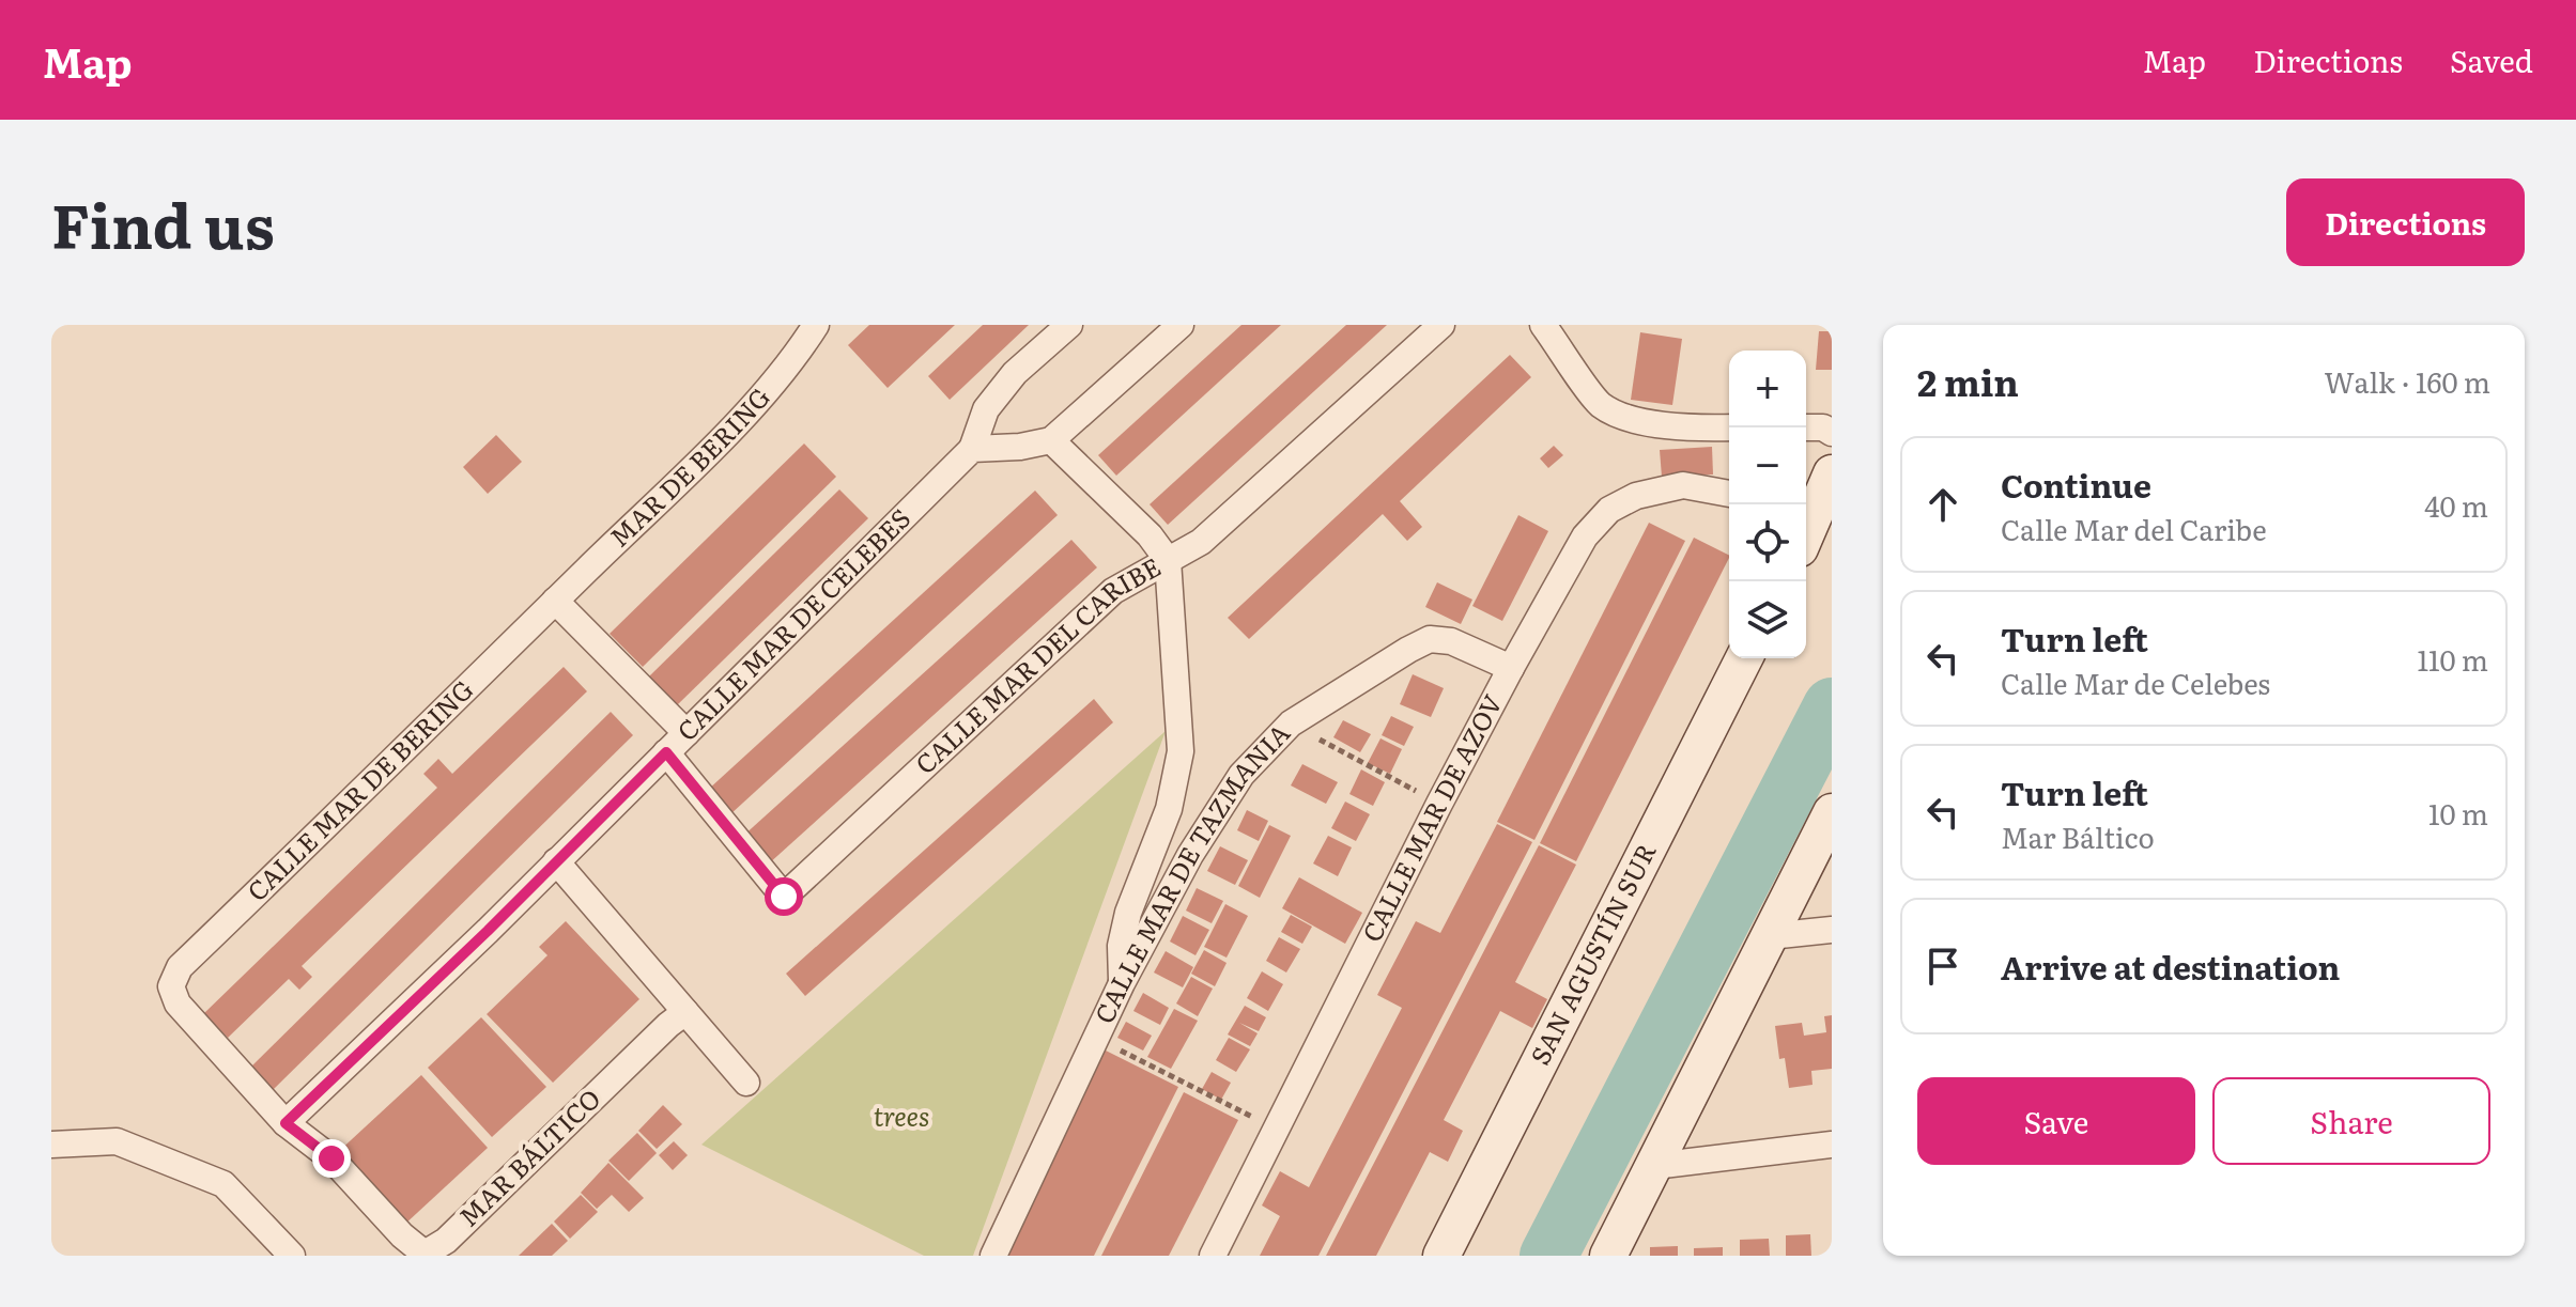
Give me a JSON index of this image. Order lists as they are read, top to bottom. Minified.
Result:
{"streets":{"main road":["SAN AGUSTÍN SUR"],"street":["MAR DE BERING","CALLE MAR DE CELEBES","CALLE MAR DEL CARIBE","CALLE MAR DE BERING","CALLE MAR DE AZOV","CALLE MAR DE TAZMANIA","MAR BÁLTICO"]},"crossings":[["MAR DE BERING","CALLE MAR DE BERING"],["CALLE MAR DE CELEBES","CALLE MAR DEL CARIBE"],["CALLE MAR DE CELEBES","MAR BÁLTICO"],["CALLE MAR DE BERING","MAR BÁLTICO"],["CALLE MAR DE AZOV","CALLE MAR DE TAZMANIA"]],"parks":["trees"],"page":{"header":"Map","nav":["Map","Directions","Saved"],"title":"Find us","buttons":["Directions",["Save","Share"]],"heading":["2 min","Walk · 160 m"],"map_buttons":["+","−"],"list":[["Continue","Calle Mar del Caribe","40 m"],["Turn left","Calle Mar de Celebes","110 m"],["Turn left","Mar Báltico","10 m"],"Arrive at destination"]}}
